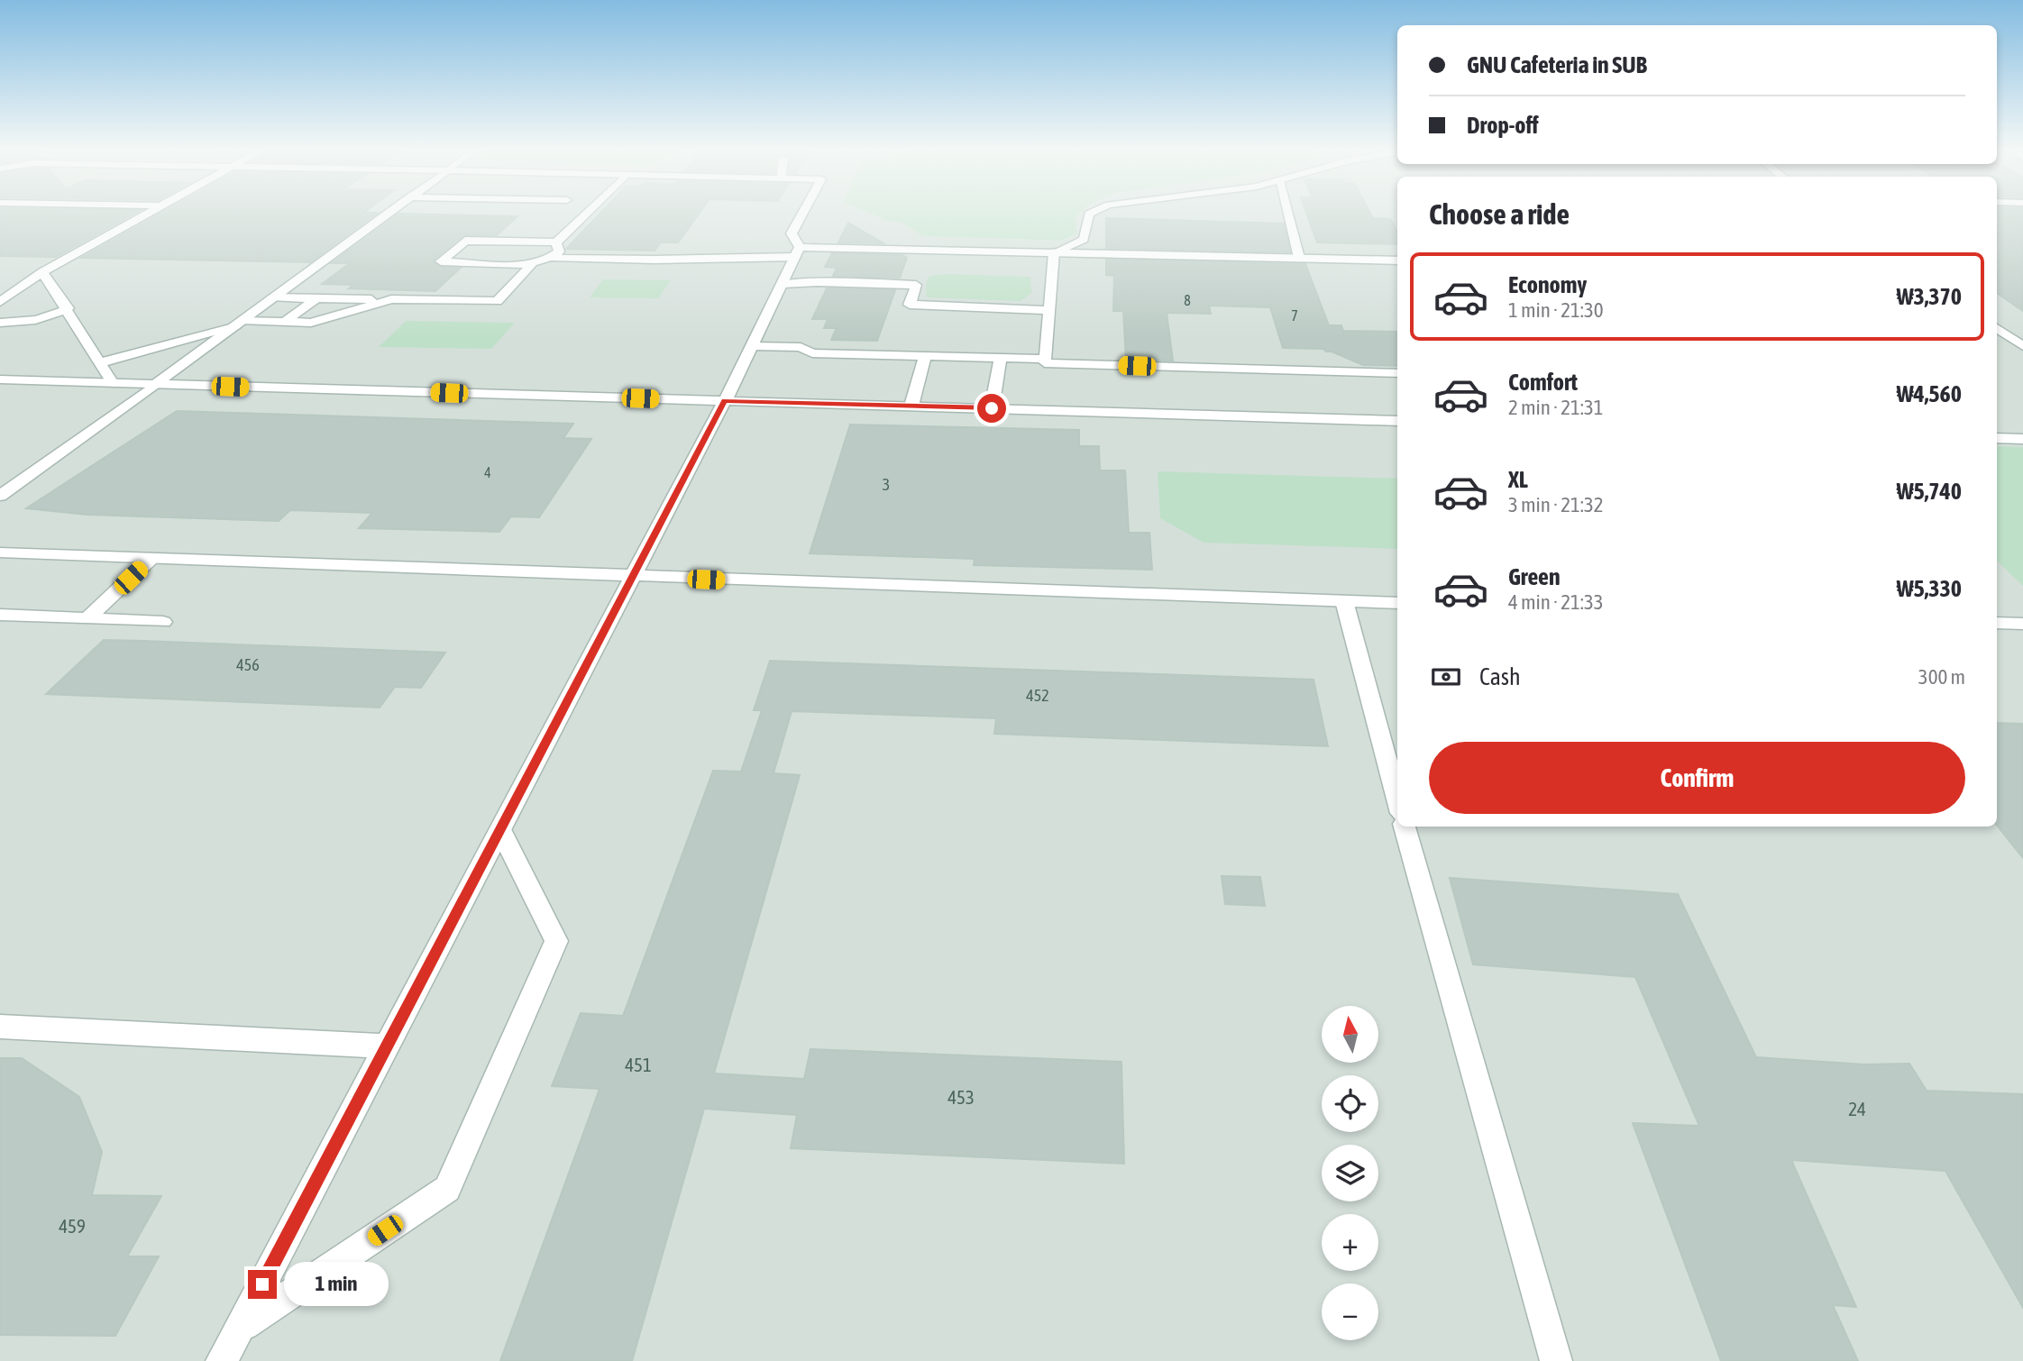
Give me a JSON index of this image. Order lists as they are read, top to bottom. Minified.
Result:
{"house_numbers":["8","7","4","3","456","452","451","453","24","459"],"north":"top","page":{"banner":["GNU Cafeteria in SUB","Drop-off"],"heading":"Choose a ride","list":[{"name":"Economy","note":"1 min · 21:30","value":"₩3,370"},{"name":"Comfort","note":"2 min · 21:31","value":"₩4,560"},{"name":"XL","note":"3 min · 21:32","value":"₩5,740"},{"name":"Green","note":"4 min · 21:33","value":"₩5,330"}],"pay":["Cash","300 m"],"buttons":"Confirm","map_buttons":["+","−"],"bubble":"1 min"}}
